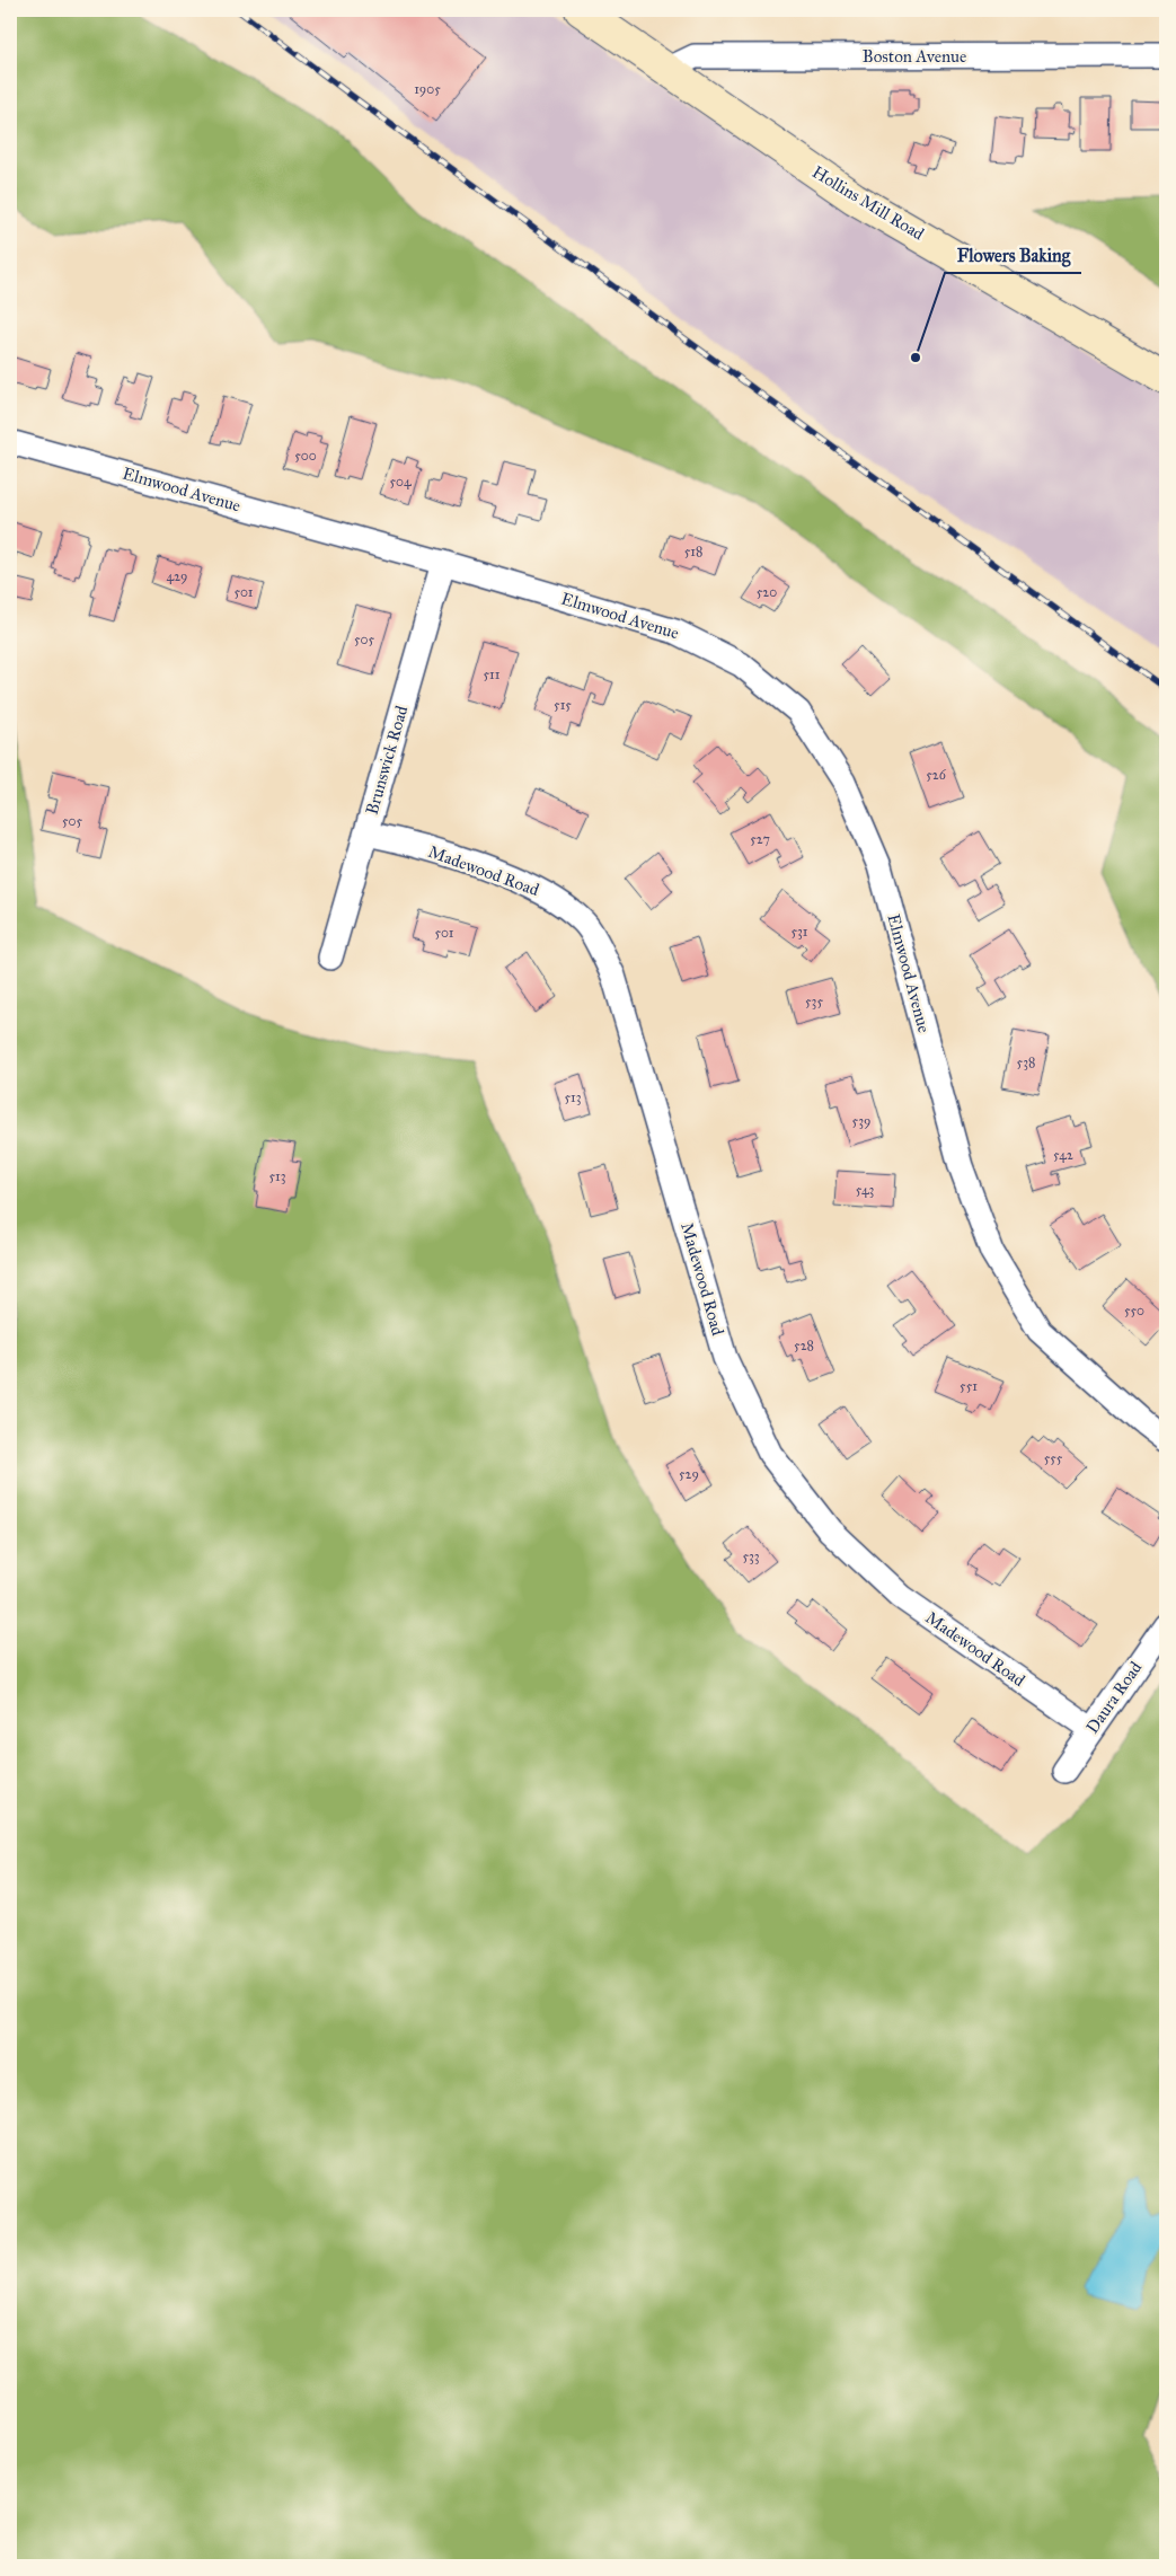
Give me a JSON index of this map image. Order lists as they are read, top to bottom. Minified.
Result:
{"streets":{"street":["Boston Avenue","Hollins Mill Road","Elmwood Avenue","Brunswick Road","Madewood Road","Daura Road"]},"crossings":[["Boston Avenue","Hollins Mill Road"],["Elmwood Avenue","Brunswick Road"],["Brunswick Road","Madewood Road"],["Madewood Road","Daura Road"]],"places":["Flowers Baking"],"house_numbers":["1905","500","504","518","429","501","520","505","511","515","526","505","527","531","501","535","538","513","539","542","513","543","550","528","551","555","529","533"]}
